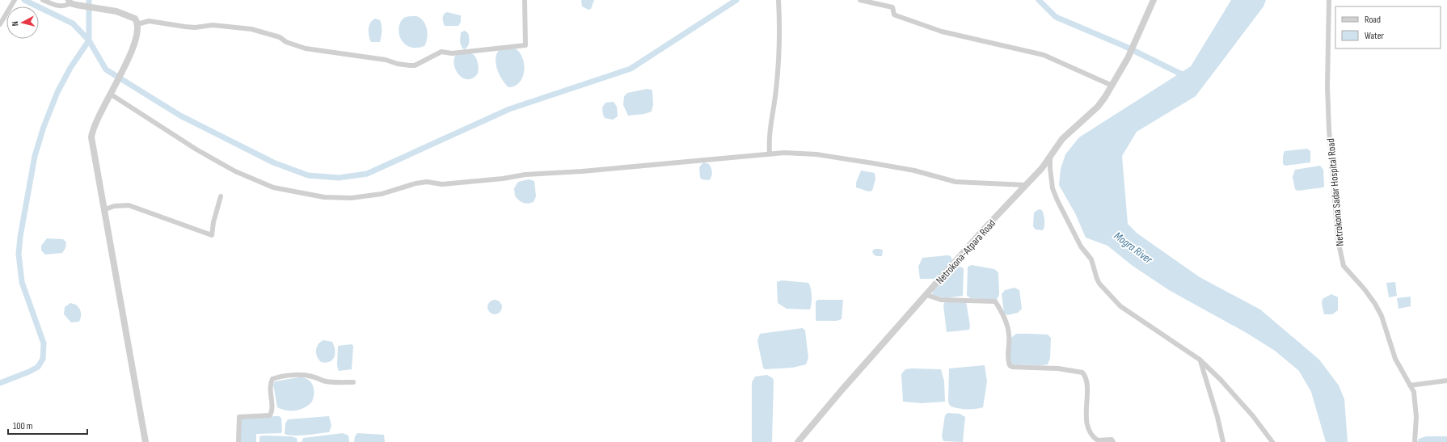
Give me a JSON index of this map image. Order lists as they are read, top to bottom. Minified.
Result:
{"streets":{"street":["Netrokona Sadar Hospital Road","Netrokona-Atpara Road"]},"water":["Mogra River"],"legend":["Road","Water"],"scale_bar":"100 m","north":"left"}
